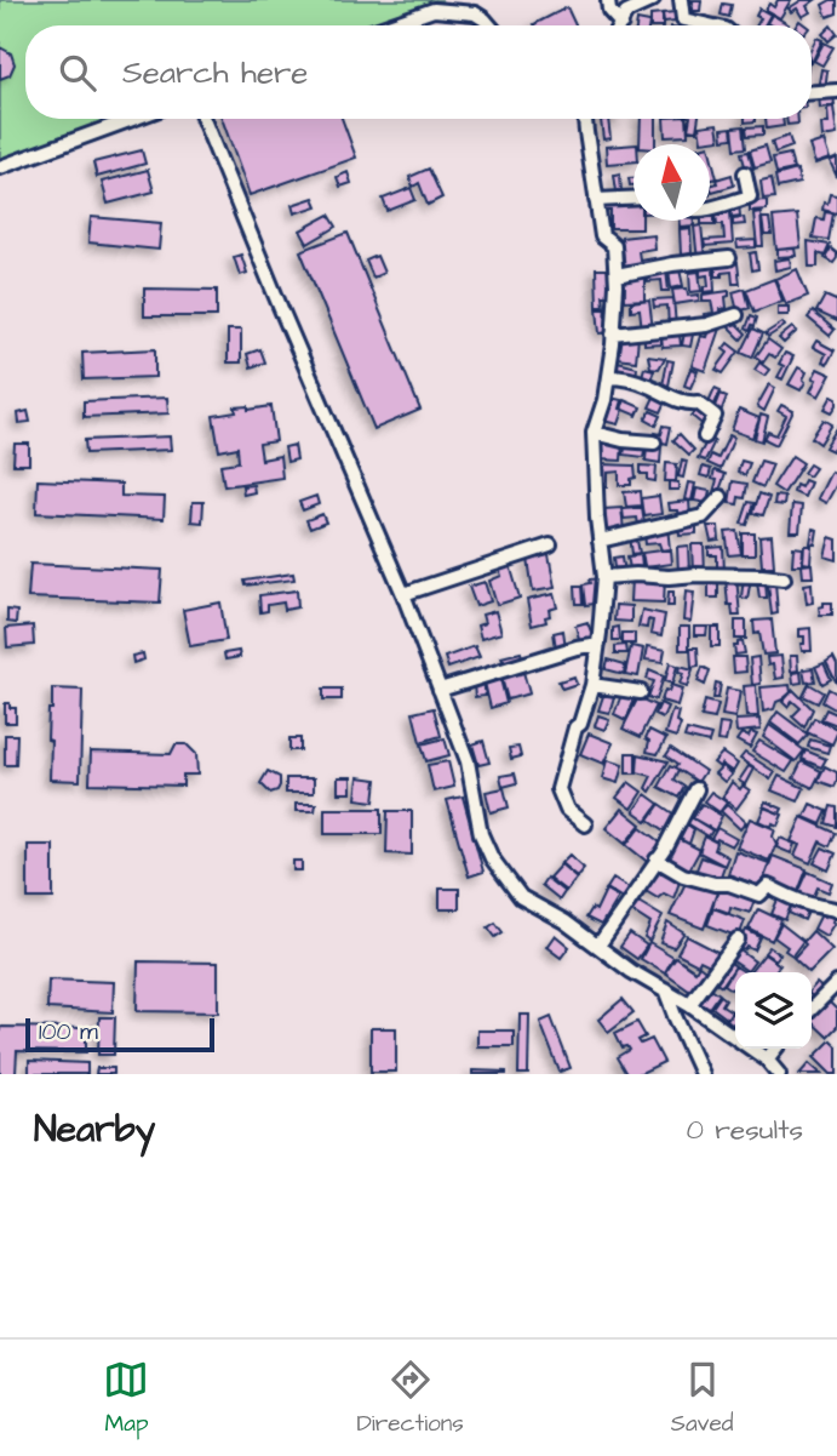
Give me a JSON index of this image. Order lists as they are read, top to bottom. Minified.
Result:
{"scale_bar":"100 m","north":"top","page":{"search":"Search here","scale":"100 m","heading":["Nearby","0 results"],"nav":["Map","Directions","Saved"]}}
